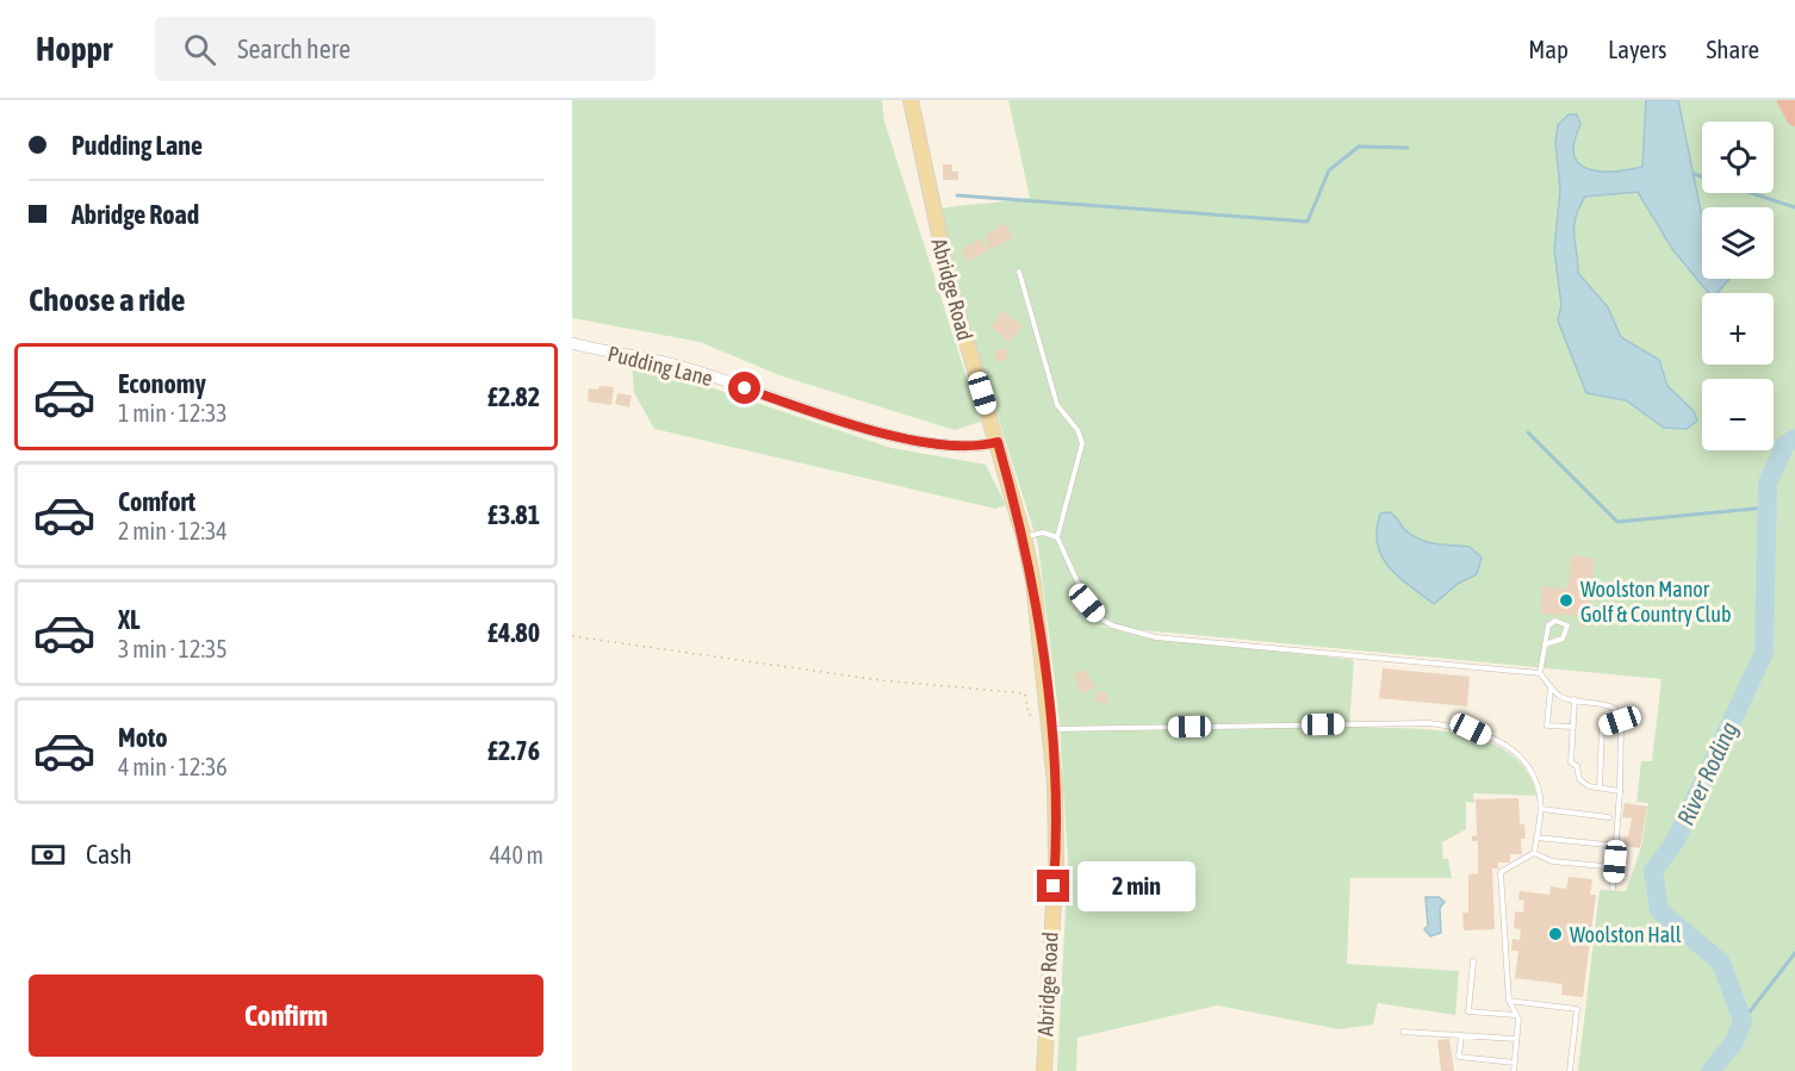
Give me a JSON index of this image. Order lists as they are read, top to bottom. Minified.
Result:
{"streets":{"main road":["Abridge Road"],"street":["Pudding Lane"]},"crossings":[["Abridge Road","Pudding Lane"]],"water":["River Roding"],"places":["Woolston Manor Golf & Country Club","Woolston Hall"],"page":{"header":"Hoppr","search":"Search here","nav":["Map","Layers","Share"],"banner":["Pudding Lane","Abridge Road"],"map_buttons":["+","−"],"heading":"Choose a ride","list":[{"name":"Economy","note":"1 min · 12:33","value":"£2.82"},{"name":"Comfort","note":"2 min · 12:34","value":"£3.81"},{"name":"XL","note":"3 min · 12:35","value":"£4.80"},{"name":"Moto","note":"4 min · 12:36","value":"£2.76"}],"pay":["Cash","440 m"],"bubble":"2 min","buttons":"Confirm"}}
